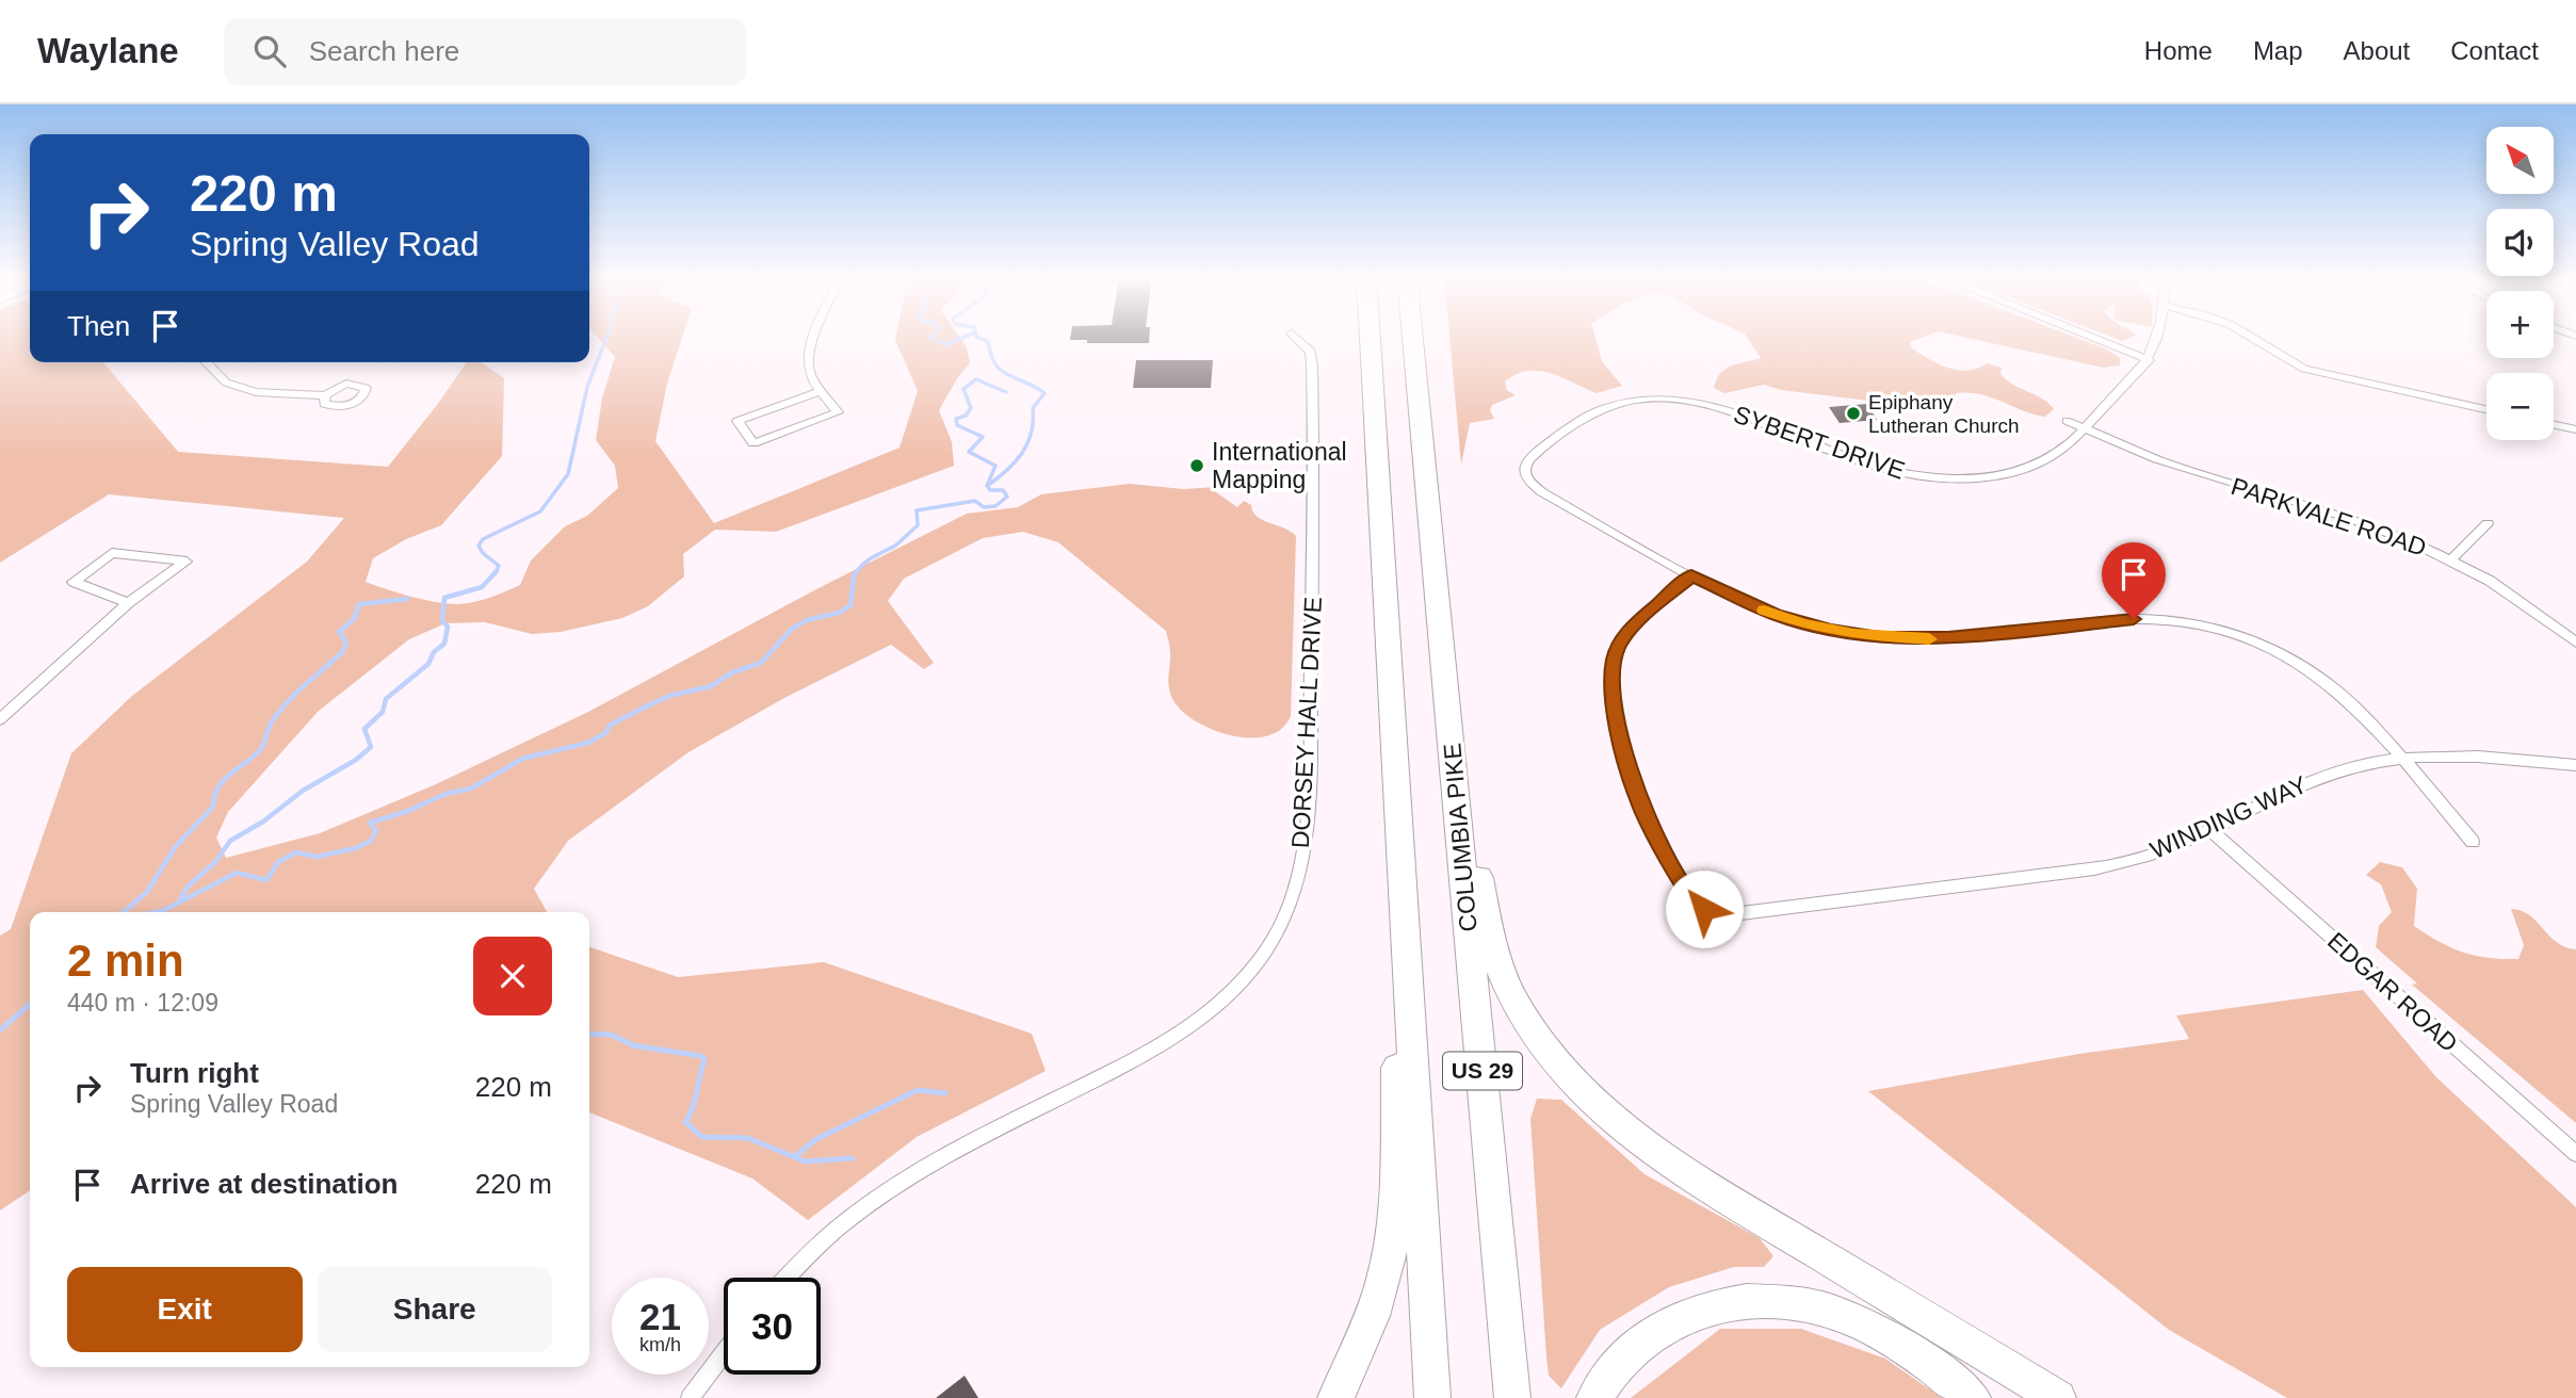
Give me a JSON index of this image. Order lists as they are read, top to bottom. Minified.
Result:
{"streets":{"highway":["COLUMBIA PIKE","US 29"],"street":["SYBERT DRIVE","PARKVALE ROAD","DORSEY HALL DRIVE","WINDING WAY","EDGAR ROAD"]},"crossings":[["SYBERT DRIVE","PARKVALE ROAD"],["SYBERT DRIVE","WINDING WAY"],["WINDING WAY","EDGAR ROAD"]],"places":["Epiphany Lutheran Church","International Mapping"],"north":"top left","page":{"header":"Waylane","search":"Search here","nav":["Home","Map","About","Contact"],"map_buttons":["+","−"],"turn":["220 m","Spring Valley Road"],"then":"Then","heading":["2 min","440 m · 12:09"],"list":[{"name":"Turn right","note":"Spring Valley Road","value":"220 m"},{"name":"Arrive at destination","value":"220 m"}],"buttons":["Exit","Share"],"speed":"21 km/h","limit":"30"}}
